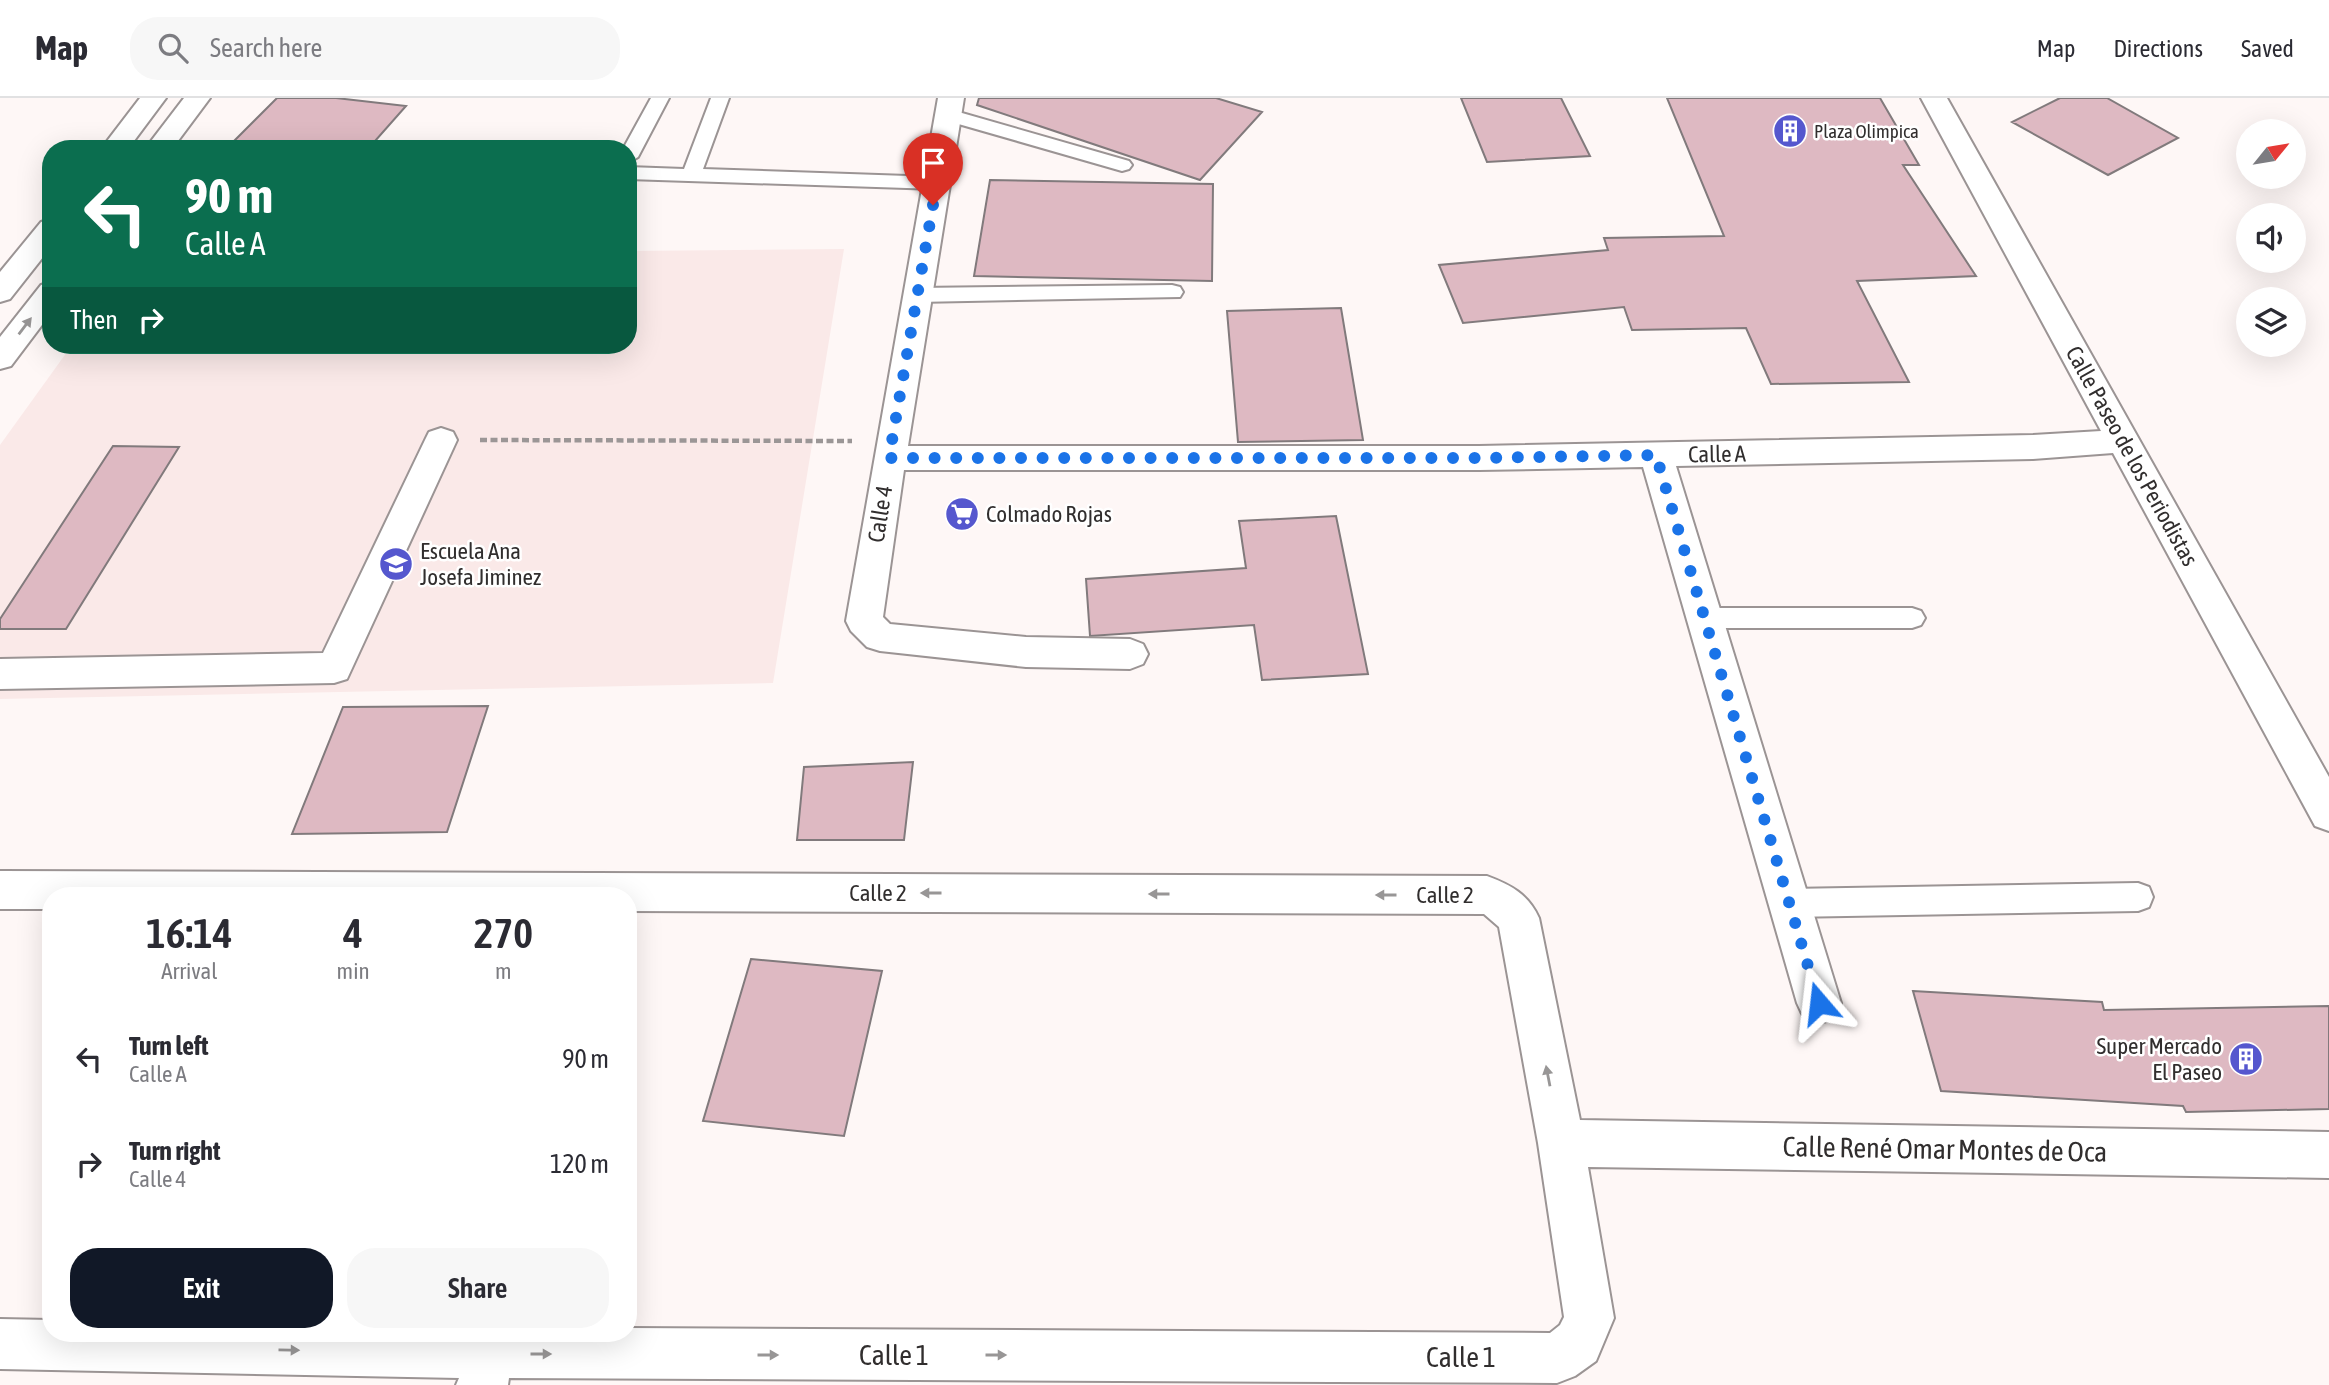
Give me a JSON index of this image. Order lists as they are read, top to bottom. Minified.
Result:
{"streets":{"street":["Calle A","Calle Paseo de los Periodistas","Calle 4","Calle 2","Calle René Omar Montes de Oca","Calle 1"]},"crossings":[["Calle A","Calle Paseo de los Periodistas"],["Calle A","Calle 4"],["Calle 2","Calle René Omar Montes de Oca"],["Calle 2","Calle 1"],["Calle René Omar Montes de Oca","Calle 1"]],"one_way":["Calle 2","Calle 1"],"places":{"building":["Plaza Olimpica","Super Mercado El Paseo"],"supermarket":["Colmado Rojas"],"school or university":["Escuela Ana Josefa Jiminez"]},"north":"top right","page":{"header":"Map","search":"Search here","nav":["Map","Directions","Saved"],"turn":["90 m","Calle A"],"then":"Then","eta":["16:14","Arrival","4","min","270","m"],"list":[{"name":"Turn left","note":"Calle A","value":"90 m"},{"name":"Turn right","note":"Calle 4","value":"120 m"}],"buttons":["Exit","Share"]}}
